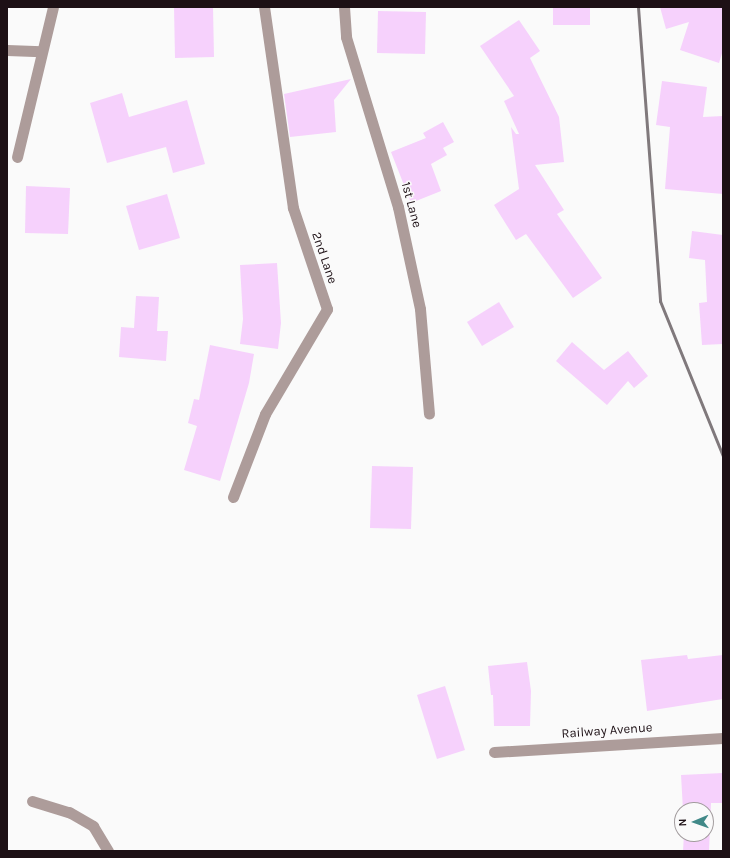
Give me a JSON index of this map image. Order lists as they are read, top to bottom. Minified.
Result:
{"streets":{"street":["1st Lane","2nd Lane","Railway Avenue"]},"north":"left"}
